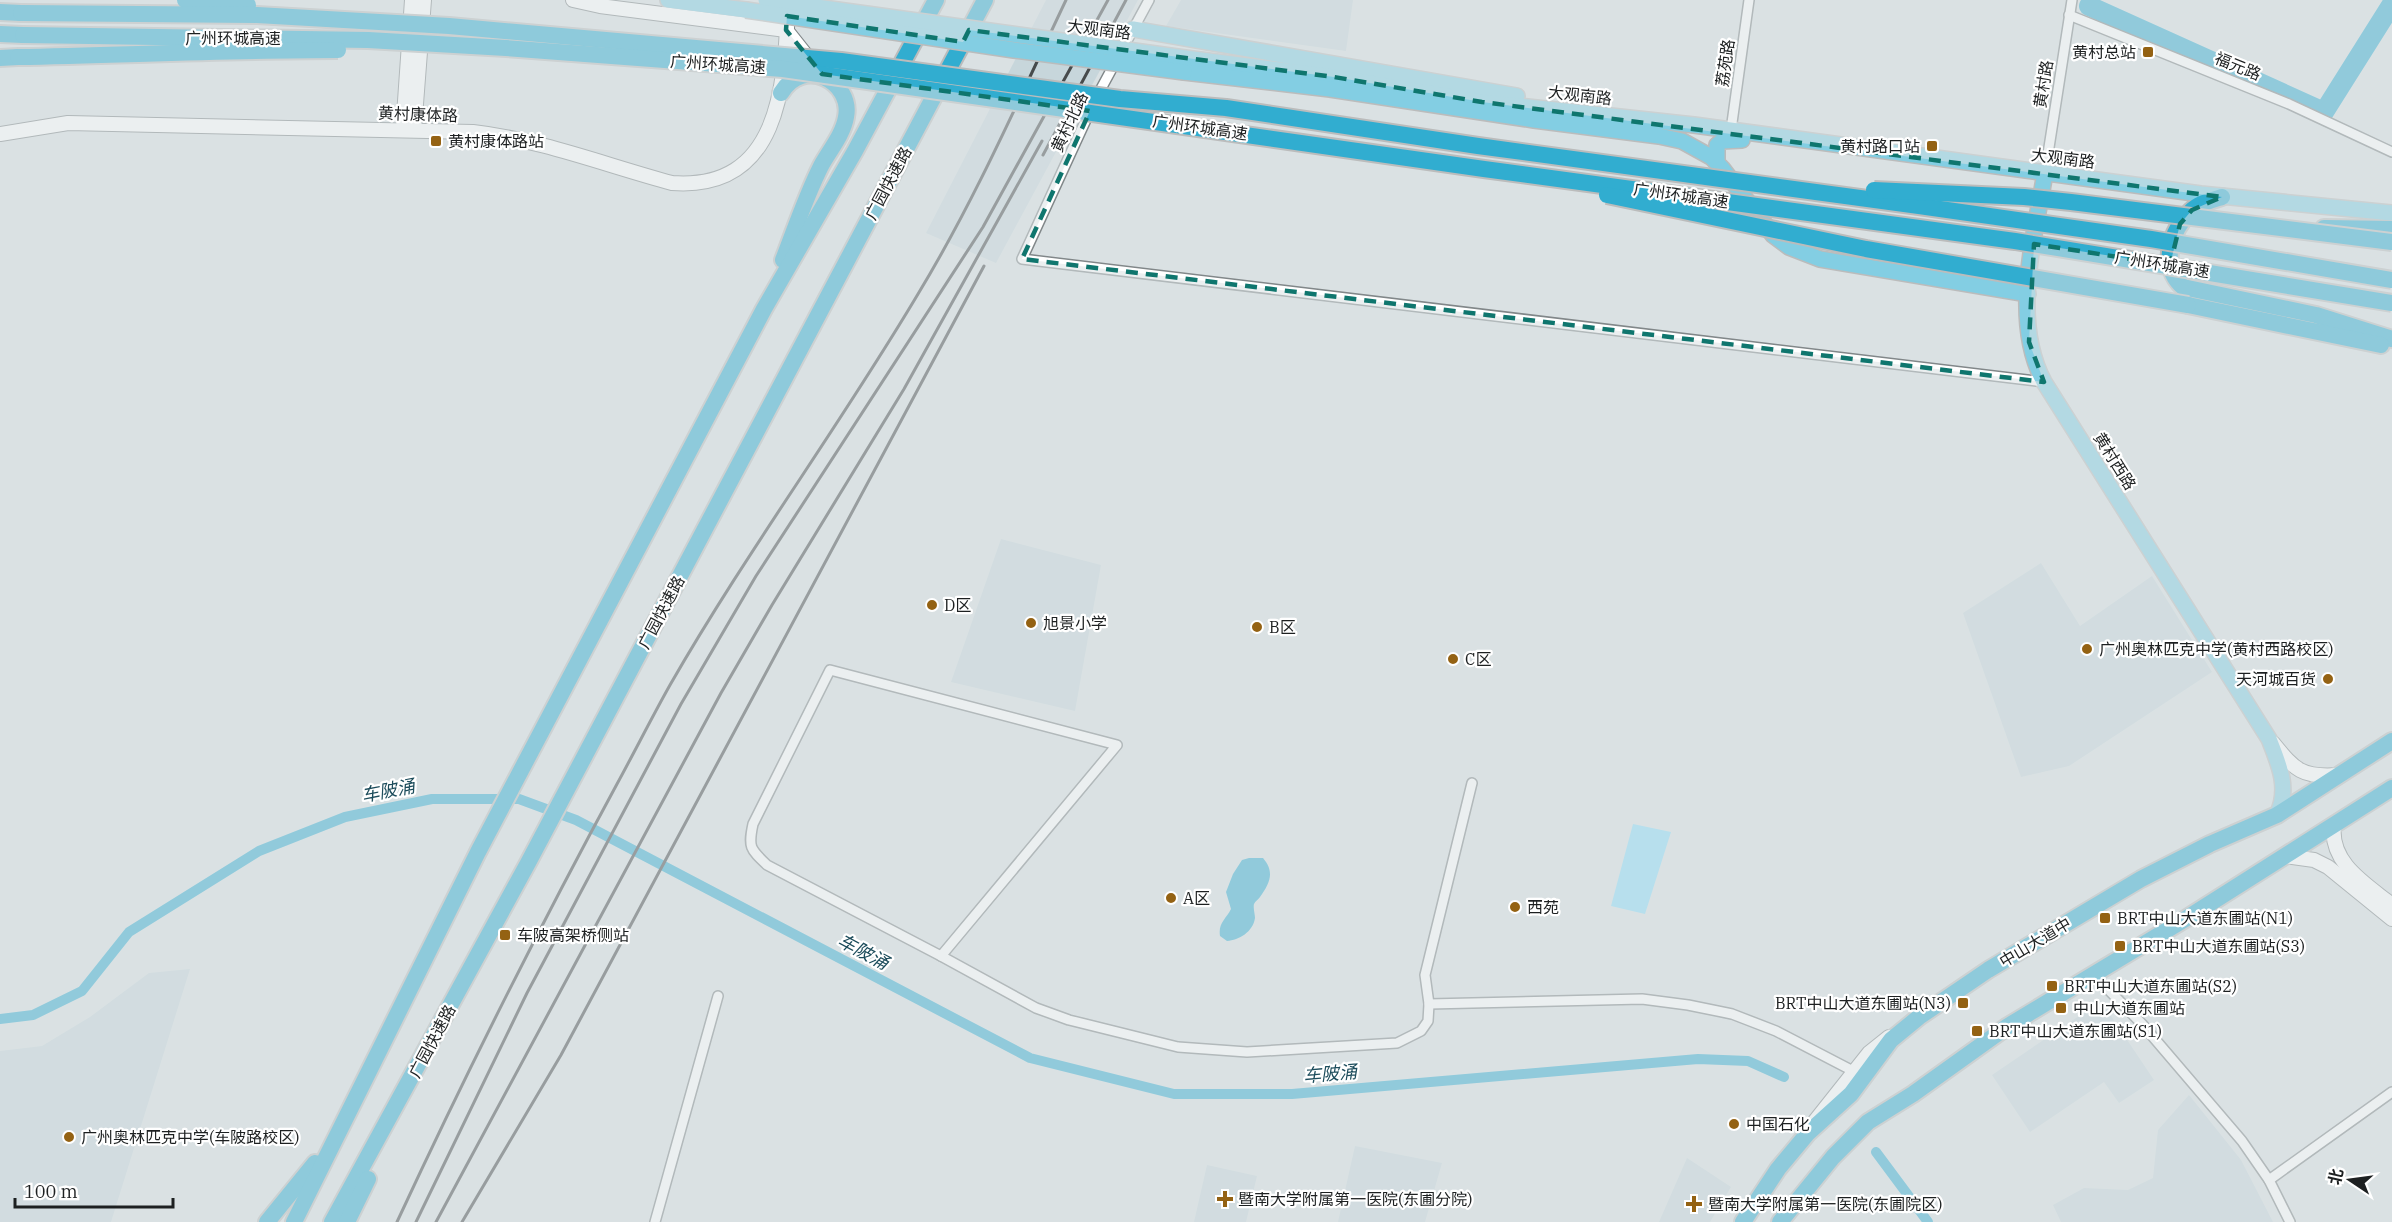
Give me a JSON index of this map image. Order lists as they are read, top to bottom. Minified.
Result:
{"streets":{"highway":["广州环城高速","广园快速路","中山大道中"],"main road":["大观南路","黄村西路"],"street":["荔苑路","福元路","黄村路","黄村康体路","黄村北路"]},"crossings":[["大观南路","荔苑路"],["大观南路","黄村路"],["大观南路","黄村西路"],["福元路","黄村路"],["黄村路","黄村西路"],["黄村北路","黄村西路"],["黄村西路","中山大道中"]],"water":["车陂涌"],"places":{"transit":["黄村总站","黄村康体路站","黄村路口站","BRT中山大道东圃站(N1)","车陂高架桥侧站","BRT中山大道东圃站(S3)","BRT中山大道东圃站(S2)","BRT中山大道东圃站(N3)","中山大道东圃站","BRT中山大道东圃站(S1)"],"other":["D区","旭景小学","B区","广州奥林匹克中学(黄村西路校区)","C区","天河城百货","A区","西苑","中国石化","广州奥林匹克中学(车陂路校区)"],"health":["暨南大学附属第一医院(东圃分院)","暨南大学附属第一医院(东圃院区)"]},"scale_bar":"100 m","north":"left"}
